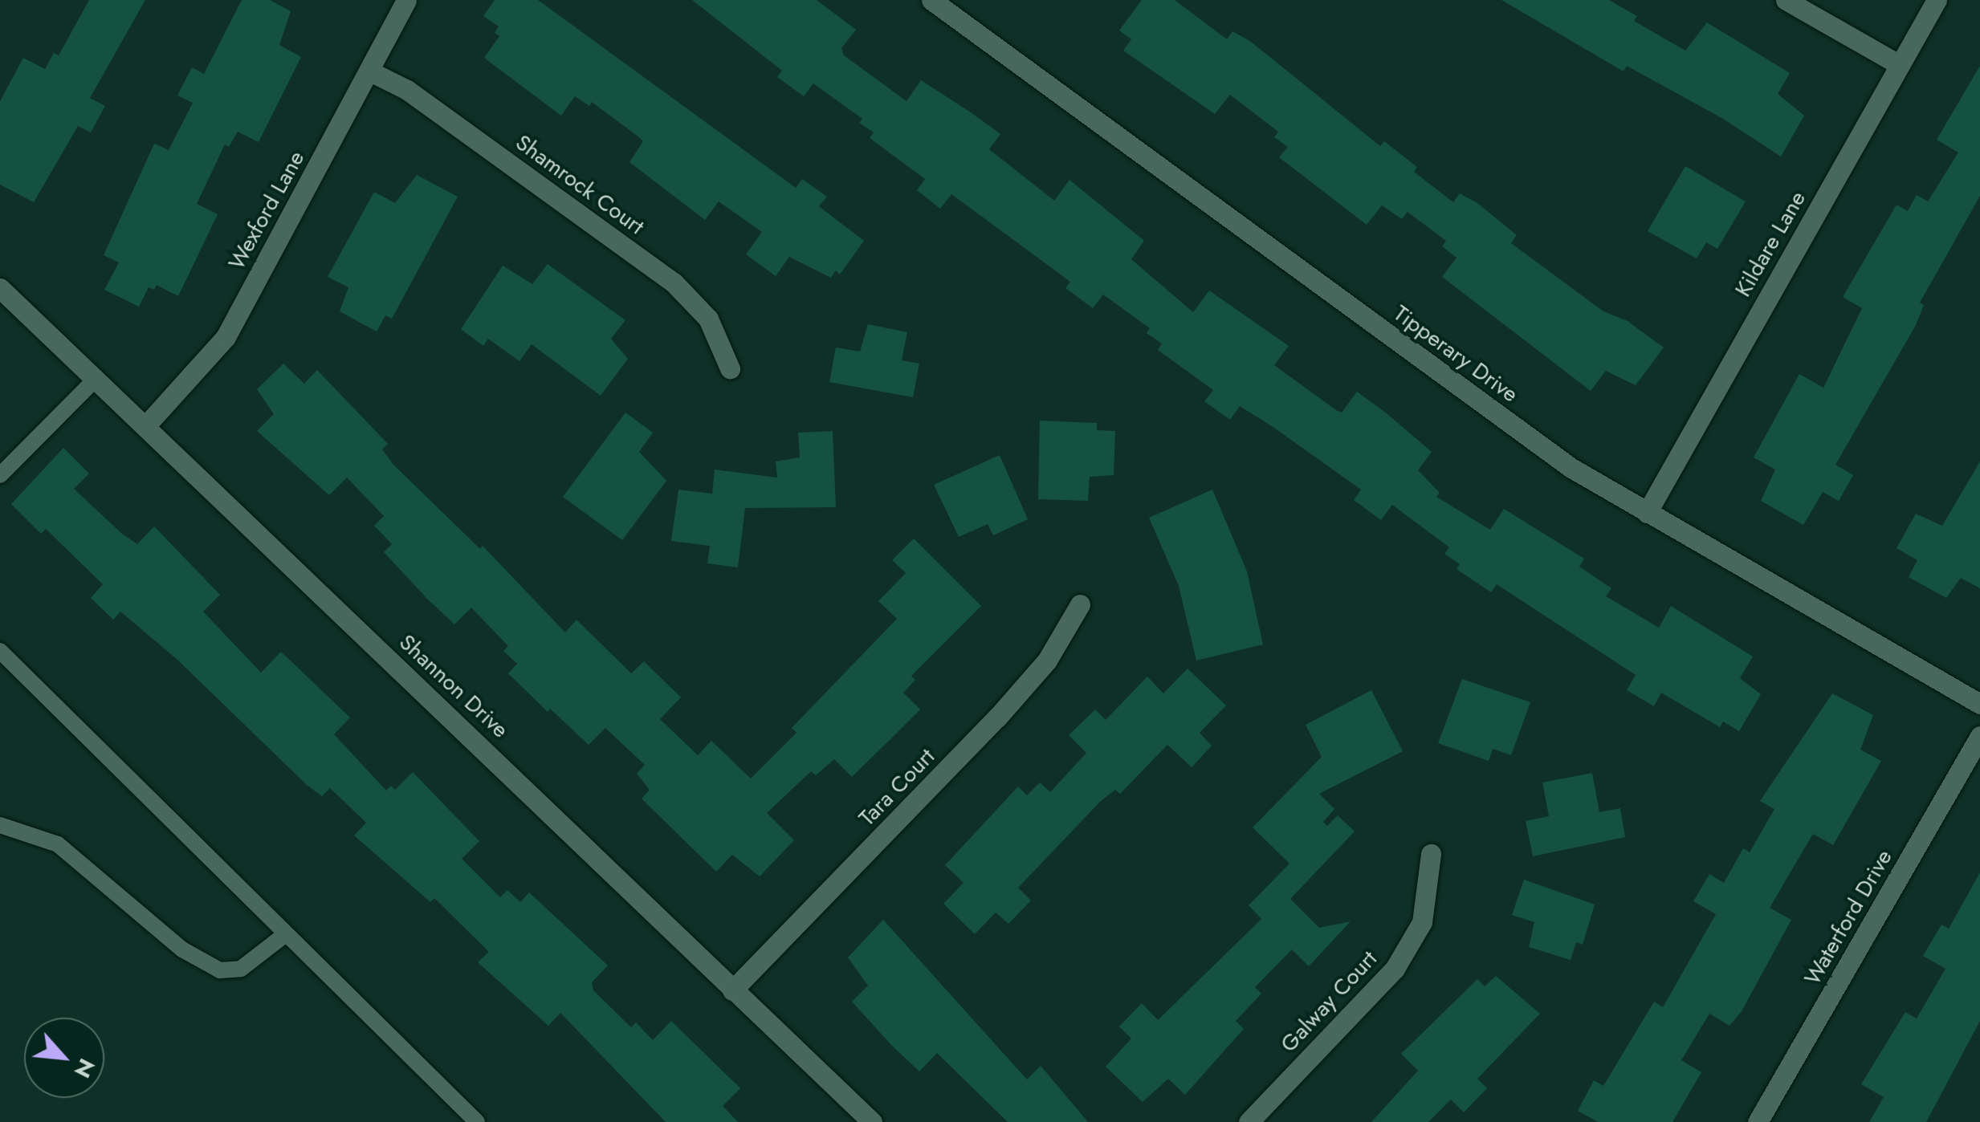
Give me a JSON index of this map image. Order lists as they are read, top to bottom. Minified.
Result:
{"streets":{"street":["Shamrock Court","Wexford Lane","Kildare Lane","Tipperary Drive","Shannon Drive","Tara Court","Waterford Drive","Galway Court"]},"crossings":[["Shamrock Court","Wexford Lane"],["Wexford Lane","Shannon Drive"],["Kildare Lane","Tipperary Drive"],["Shannon Drive","Tara Court"]],"north":"bottom right"}
